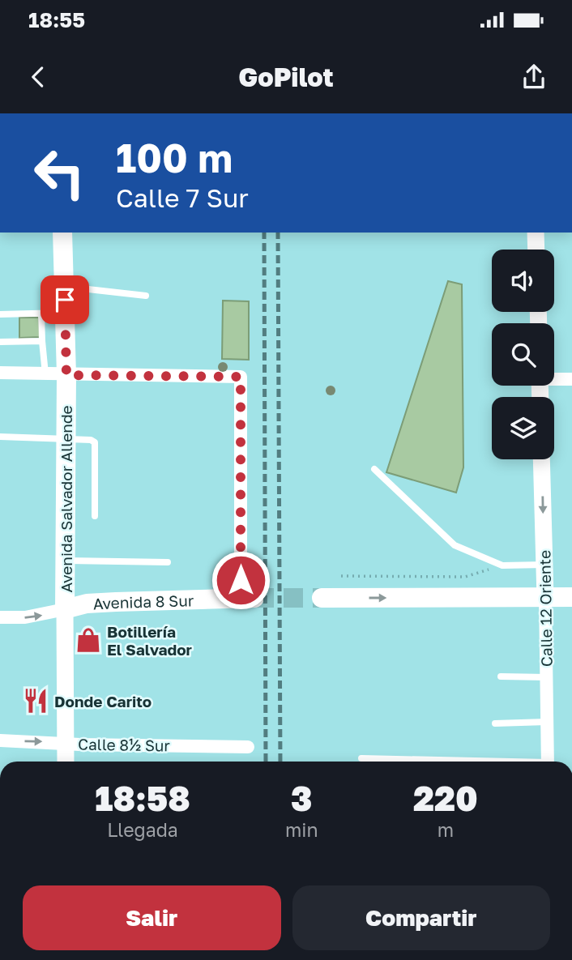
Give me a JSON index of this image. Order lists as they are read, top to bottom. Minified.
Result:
{"streets":{"main road":["Avenida Salvador Allende","Avenida 8 Sur"],"street":["Calle 12 Oriente","Calle 8½ Sur"]},"crossings":[["Avenida Salvador Allende","Avenida 8 Sur"],["Avenida Salvador Allende","Calle 8½ Sur"]],"places":{"shop":["Botillería El Salvador"],"restaurant":["Donde Carito"]},"page":{"status":"18:55","header":"GoPilot","turn":["100 m","Calle 7 Sur"],"eta":["18:58","Llegada","3","min","220","m"],"buttons":["Salir","Compartir"]}}
